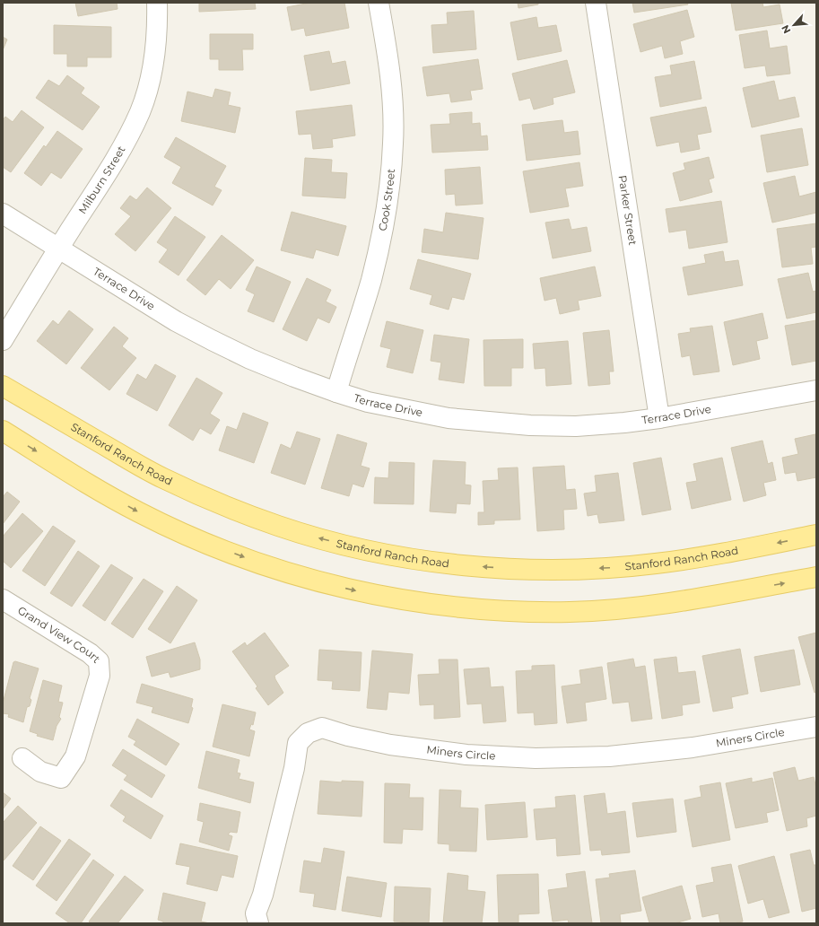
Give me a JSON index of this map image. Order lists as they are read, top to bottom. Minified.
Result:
{"streets":{"main road":["Stanford Ranch Road"],"street":["Milburn Street","Cook Street","Parker Street","Terrace Drive","Grand View Court","Miners Circle"]},"crossings":[["Milburn Street","Terrace Drive"],["Cook Street","Terrace Drive"],["Parker Street","Terrace Drive"]],"north":"bottom left"}
